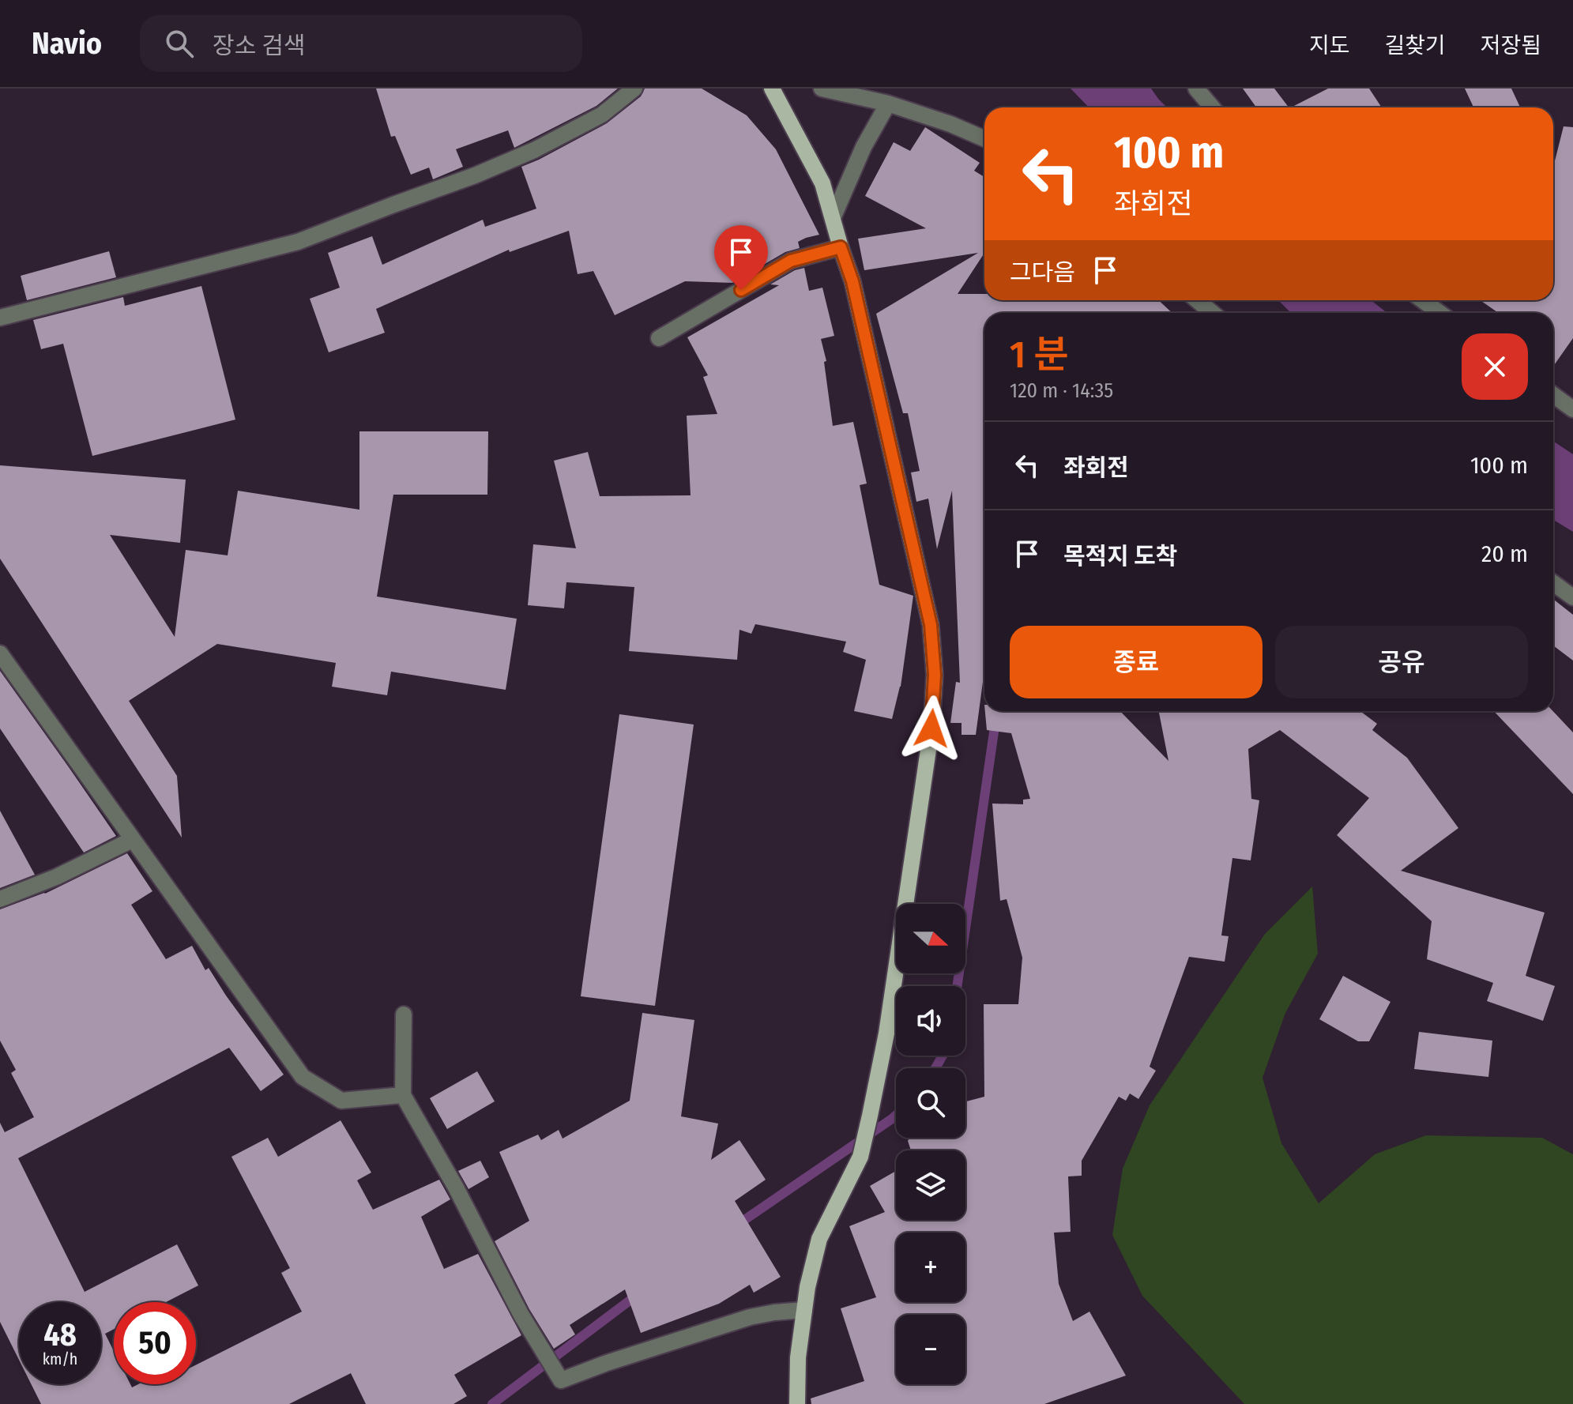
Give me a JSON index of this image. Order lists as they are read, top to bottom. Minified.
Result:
{"north":"right","page":{"header":"Navio","search":"장소 검색","nav":["지도","길찾기","저장됨"],"turn":["100 m","좌회전"],"then":"그다음","heading":["1 분","120 m · 14:35"],"list":[{"name":"좌회전","value":"100 m"},{"name":"목적지 도착","value":"20 m"}],"buttons":["종료","공유"],"map_buttons":["+","−"],"speed":"48 km/h","limit":"50"}}
